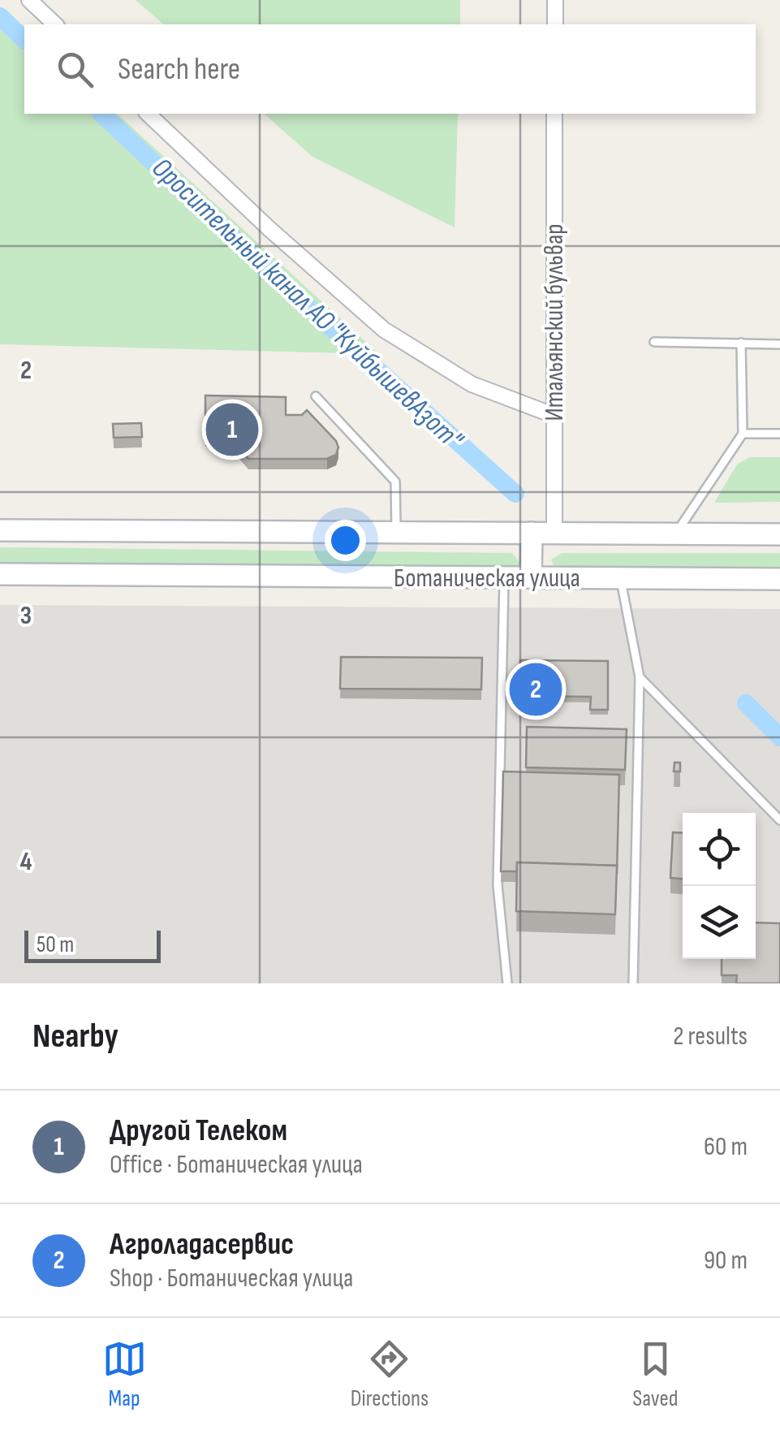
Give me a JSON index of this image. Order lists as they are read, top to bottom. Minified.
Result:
{"streets":{"main road":["Ботаническая улица"],"street":["Итальянский бульвар"]},"crossings":[["Итальянский бульвар","Ботаническая улица"]],"water":["Оросительный канал АО \"КуйбышевАзот\""],"scale_bar":"50 m","page":{"search":"Search here","pins":["1","2"],"scale":"50 m","heading":["Nearby","2 results"],"list":[{"mark":"1","name":"Другой Телеком","note":"Office · Ботаническая улица","value":"60 m"},{"mark":"2","name":"Агроладасервис","note":"Shop · Ботаническая улица","value":"90 m"}],"nav":["Map","Directions","Saved"]},"grid":{"rows":["2","3","4"]}}
